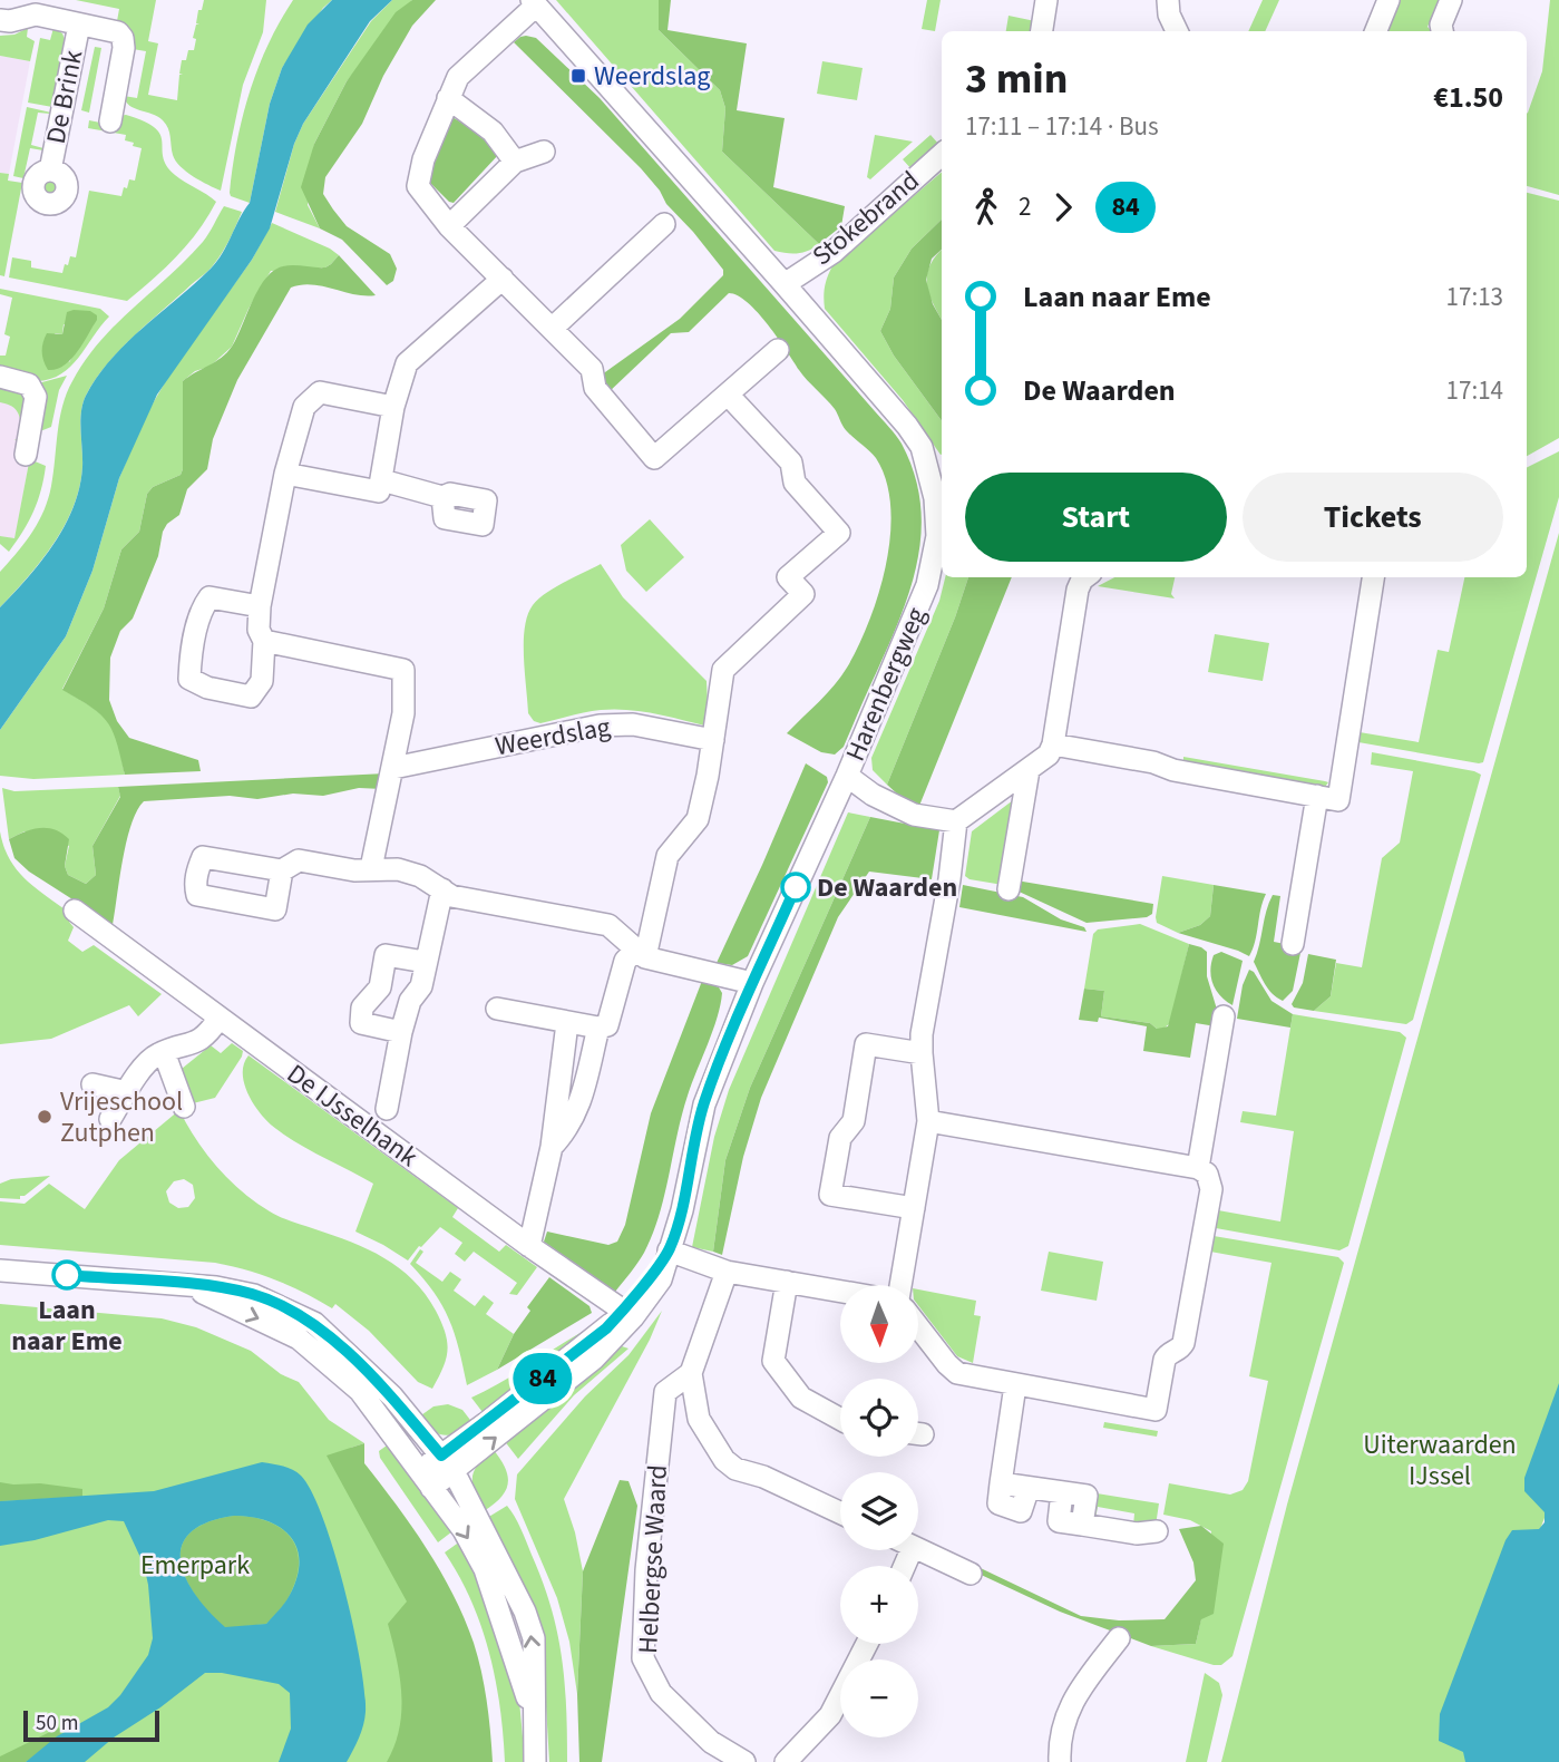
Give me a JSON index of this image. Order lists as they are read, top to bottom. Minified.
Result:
{"streets":{"street":["De Brink","Stokebrand","Harenbergweg","Weerdslag","De IJsselhank","Helbergse Waard"]},"crossings":[["Stokebrand","Harenbergweg"],["Harenbergweg","De IJsselhank"]],"parks":["Uiterwaarden IJssel","Emerpark"],"places":{"transit":["Weerdslag"],"other":["De Waarden","Vrijeschool Zutphen","Laan naar Eme"]},"lines":["bus line 84"],"scale_bar":"50 m","north":"bottom","page":{"on_map":"84","heading":["3 min","17:11 – 17:14 · Bus","€1.50"],"legs":["2","84"],"list":[{"name":"Laan naar Eme","value":"17:13"},{"name":"De Waarden","value":"17:14"}],"buttons":["Start","Tickets"],"map_buttons":["+","−"],"scale":"50 m"}}
